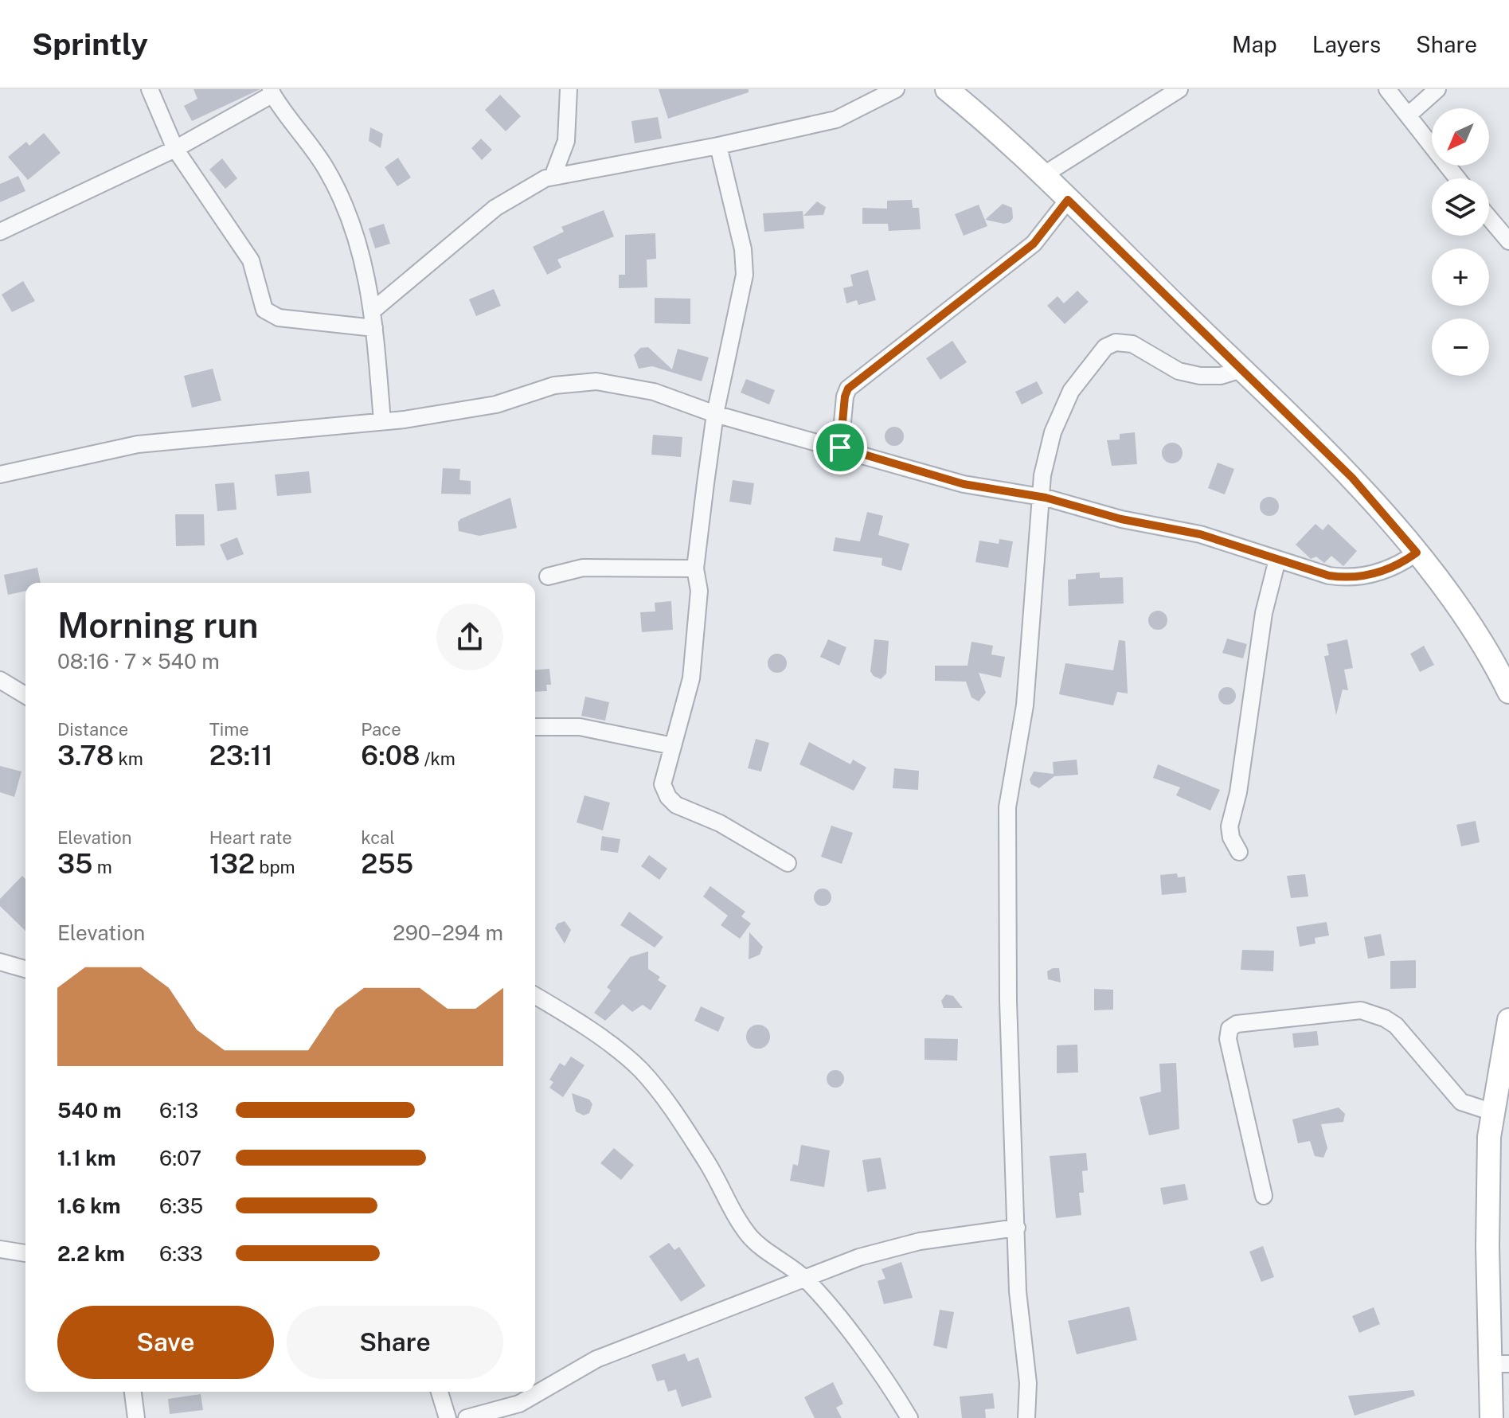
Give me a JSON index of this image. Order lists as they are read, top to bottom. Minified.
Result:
{"north":"bottom left","page":{"header":"Sprintly","nav":["Map","Layers","Share"],"map_buttons":["+","−"],"heading":["Morning run","08:16 · 7 × 540 m"],"stats":[["Distance","3.78 km"],["Time","23:11"],["Pace","6:08 /km"],["Elevation","35 m"],["Heart rate","132 bpm"],["kcal","255"]],"chart":["Elevation","290–294 m"],"list":[{"name":"540 m","note":"6:13"},{"name":"1.1 km","note":"6:07"},{"name":"1.6 km","note":"6:35"},{"name":"2.2 km","note":"6:33"}],"buttons":["Save","Share"]}}
